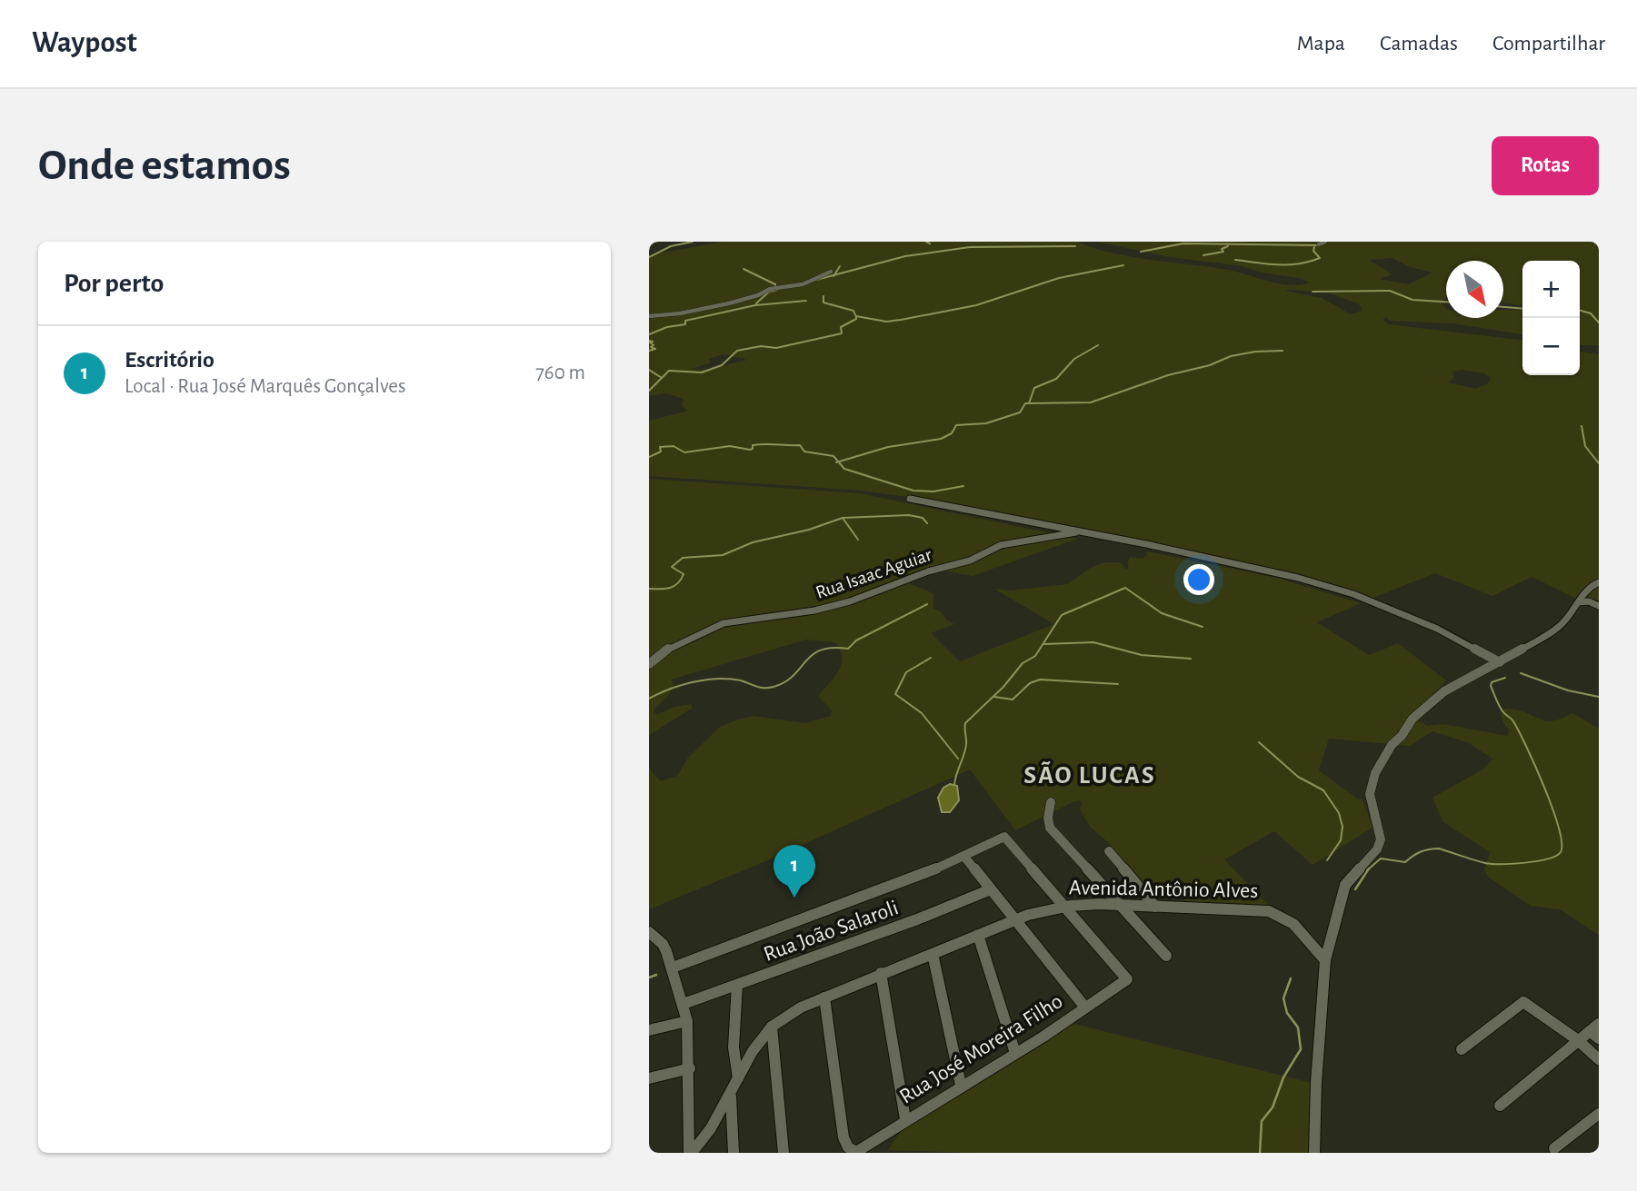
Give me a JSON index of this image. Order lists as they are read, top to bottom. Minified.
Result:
{"streets":{"street":["Rua Isaac Aguiar","Avenida Antônio Alves","Rua João Salaroli","Rua José Moreira Filho"]},"crossings":[["Avenida Antônio Alves","Rua José Moreira Filho"]],"districts":["SÃO LUCAS"],"north":"bottom right","page":{"header":"Waypost","nav":["Mapa","Camadas","Compartilhar"],"buttons":"Rotas","title":"Onde estamos","heading":"Por perto","map_buttons":["+","−"],"list":[{"mark":"1","name":"Escritório","note":"Local · Rua José Marquês Gonçalves","value":"760 m"}],"pins":"1"}}
